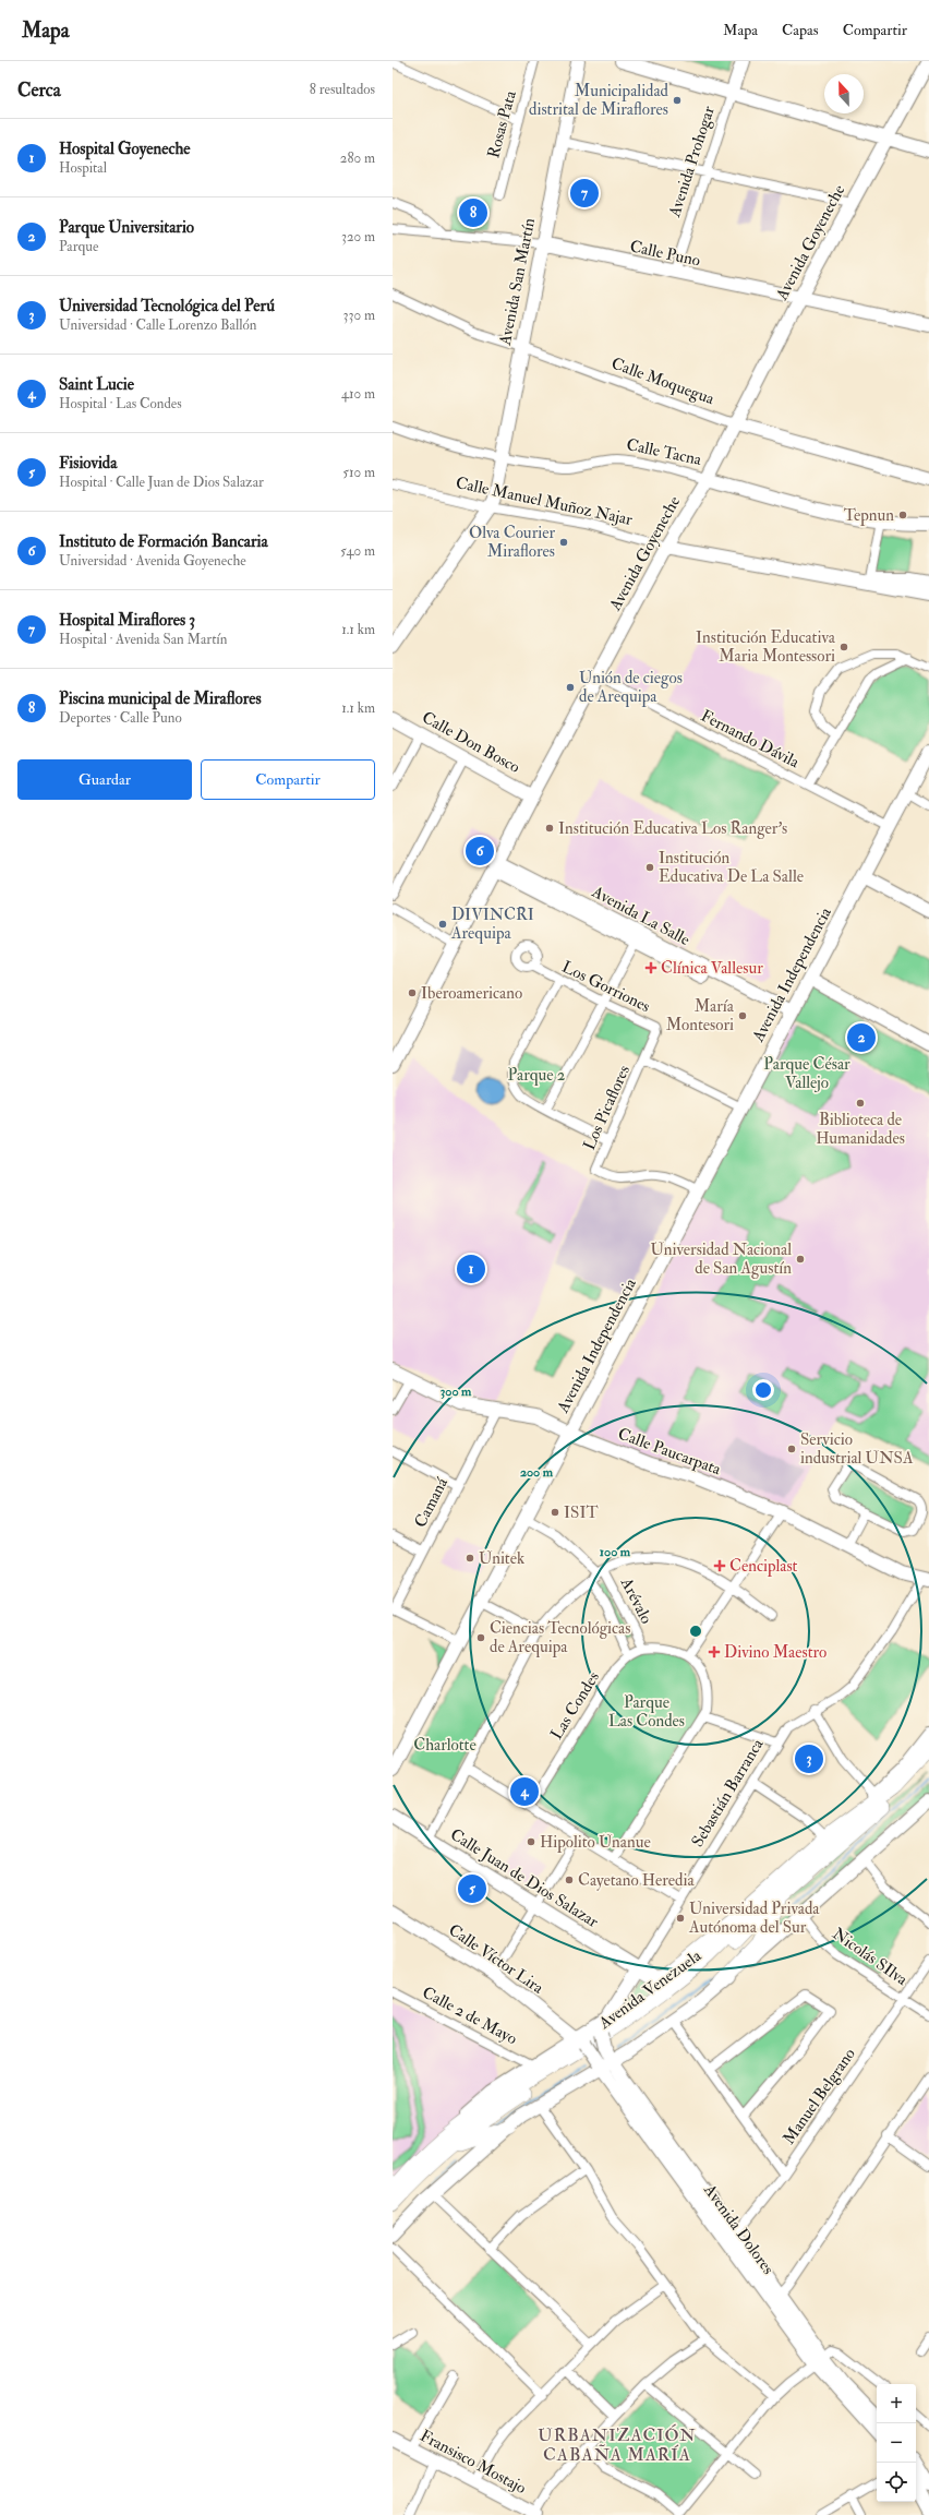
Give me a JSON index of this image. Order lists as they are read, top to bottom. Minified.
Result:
{"streets":{"main road":["Avenida Prohogar","Avenida Goyeneche","Calle Puno","Avenida San Martín","Calle Moquegua","Calle Tacna","Calle Manuel Muñoz Najar","Calle Don Bosco","Avenida La Salle","Avenida Independencia","Calle Paucarpata","Sebastián Barranca","Calle Juan de Dios Salazar","Calle Víctor Lira","Avenida Venezuela","Avenida Dolores","Fransisco Mostajo"],"street":["Rosas Pata","Fernando Dávila","Los Gorriones","Los Picaflores","Camaná","Arévalo","Las Condes","Nicolás SIlva","Calle 2 de Mayo","Manuel Belgrano"]},"crossings":[["Avenida Prohogar","Calle Puno"],["Avenida Goyeneche","Calle Puno"],["Avenida Goyeneche","Calle Moquegua"],["Avenida Goyeneche","Calle Tacna"],["Avenida Goyeneche","Calle Manuel Muñoz Najar"],["Avenida Goyeneche","Fernando Dávila"],["Avenida Goyeneche","Calle Don Bosco"],["Avenida Goyeneche","Avenida La Salle"],["Calle Puno","Avenida San Martín"],["Avenida San Martín","Calle Moquegua"],["Avenida San Martín","Calle Tacna"],["Avenida San Martín","Calle Manuel Muñoz Najar"],["Fernando Dávila","Avenida Independencia"],["Avenida La Salle","Avenida Independencia"],["Avenida Independencia","Los Picaflores"],["Avenida Independencia","Calle Paucarpata"],["Avenida Independencia","Arévalo"],["Los Gorriones","Los Picaflores"],["Calle Paucarpata","Camaná"],["Calle Paucarpata","Sebastián Barranca"],["Arévalo","Las Condes"],["Sebastián Barranca","Calle Juan de Dios Salazar"],["Sebastián Barranca","Calle Víctor Lira"],["Sebastián Barranca","Avenida Venezuela"],["Sebastián Barranca","Avenida Dolores"],["Nicolás SIlva","Manuel Belgrano"],["Calle Víctor Lira","Avenida Venezuela"],["Calle Víctor Lira","Avenida Dolores"],["Avenida Venezuela","Calle 2 de Mayo"],["Avenida Venezuela","Avenida Dolores"],["Manuel Belgrano","Avenida Dolores"]],"districts":["URBANIZACIÓN CABAÑA MARÍA"],"parks":["Parque César Vallejo","Parque 2","Parque Las Condes","Charlotte"],"places":{"other":["Municipalidad distrital de Miraflores","Tepnun","Olva Courier Miraflores","Institución Educativa Maria Montessori","Unión de ciegos de Arequipa","Institución Educativa Los Ranger's","Institución Educativa De La Salle","DIVINCRI Arequipa","Iberoamericano","María Montesori","Biblioteca de Humanidades","Universidad Nacional de San Agustín","Servicio industrial UNSA","ISIT","Unitek","Ciencias Tecnológicas de Arequipa","Hipolito Unanue","Cayetano Heredia","Universidad Privada Autónoma del Sur"],"health":["Clínica Vallesur","Cenciplast","Divino Maestro"]},"north":"top","page":{"header":"Mapa","nav":["Mapa","Capas","Compartir"],"heading":["Cerca","8 resultados"],"list":[{"mark":"1","name":"Hospital Goyeneche","note":"Hospital","value":"280 m"},{"mark":"2","name":"Parque Universitario","note":"Parque","value":"320 m"},{"mark":"3","name":"Universidad Tecnológica del Perú","note":"Universidad · Calle Lorenzo Ballón","value":"330 m"},{"mark":"4","name":"Saint Lucie","note":"Hospital · Las Condes","value":"410 m"},{"mark":"5","name":"Fisiovida","note":"Hospital · Calle Juan de Dios Salazar","value":"510 m"},{"mark":"6","name":"Instituto de Formación Bancaria","note":"Universidad · Avenida Goyeneche","value":"540 m"},{"mark":"7","name":"Hospital Miraflores 3","note":"Hospital · Avenida San Martín","value":"1.1 km"},{"mark":"8","name":"Piscina municipal de Miraflores","note":"Deportes · Calle Puno","value":"1.1 km"}],"pins":["7","8","6","2","1","3","4","5"],"buttons":["Guardar","Compartir"],"map_buttons":["+","−"]},"rings":["300 m","200 m","100 m"]}
